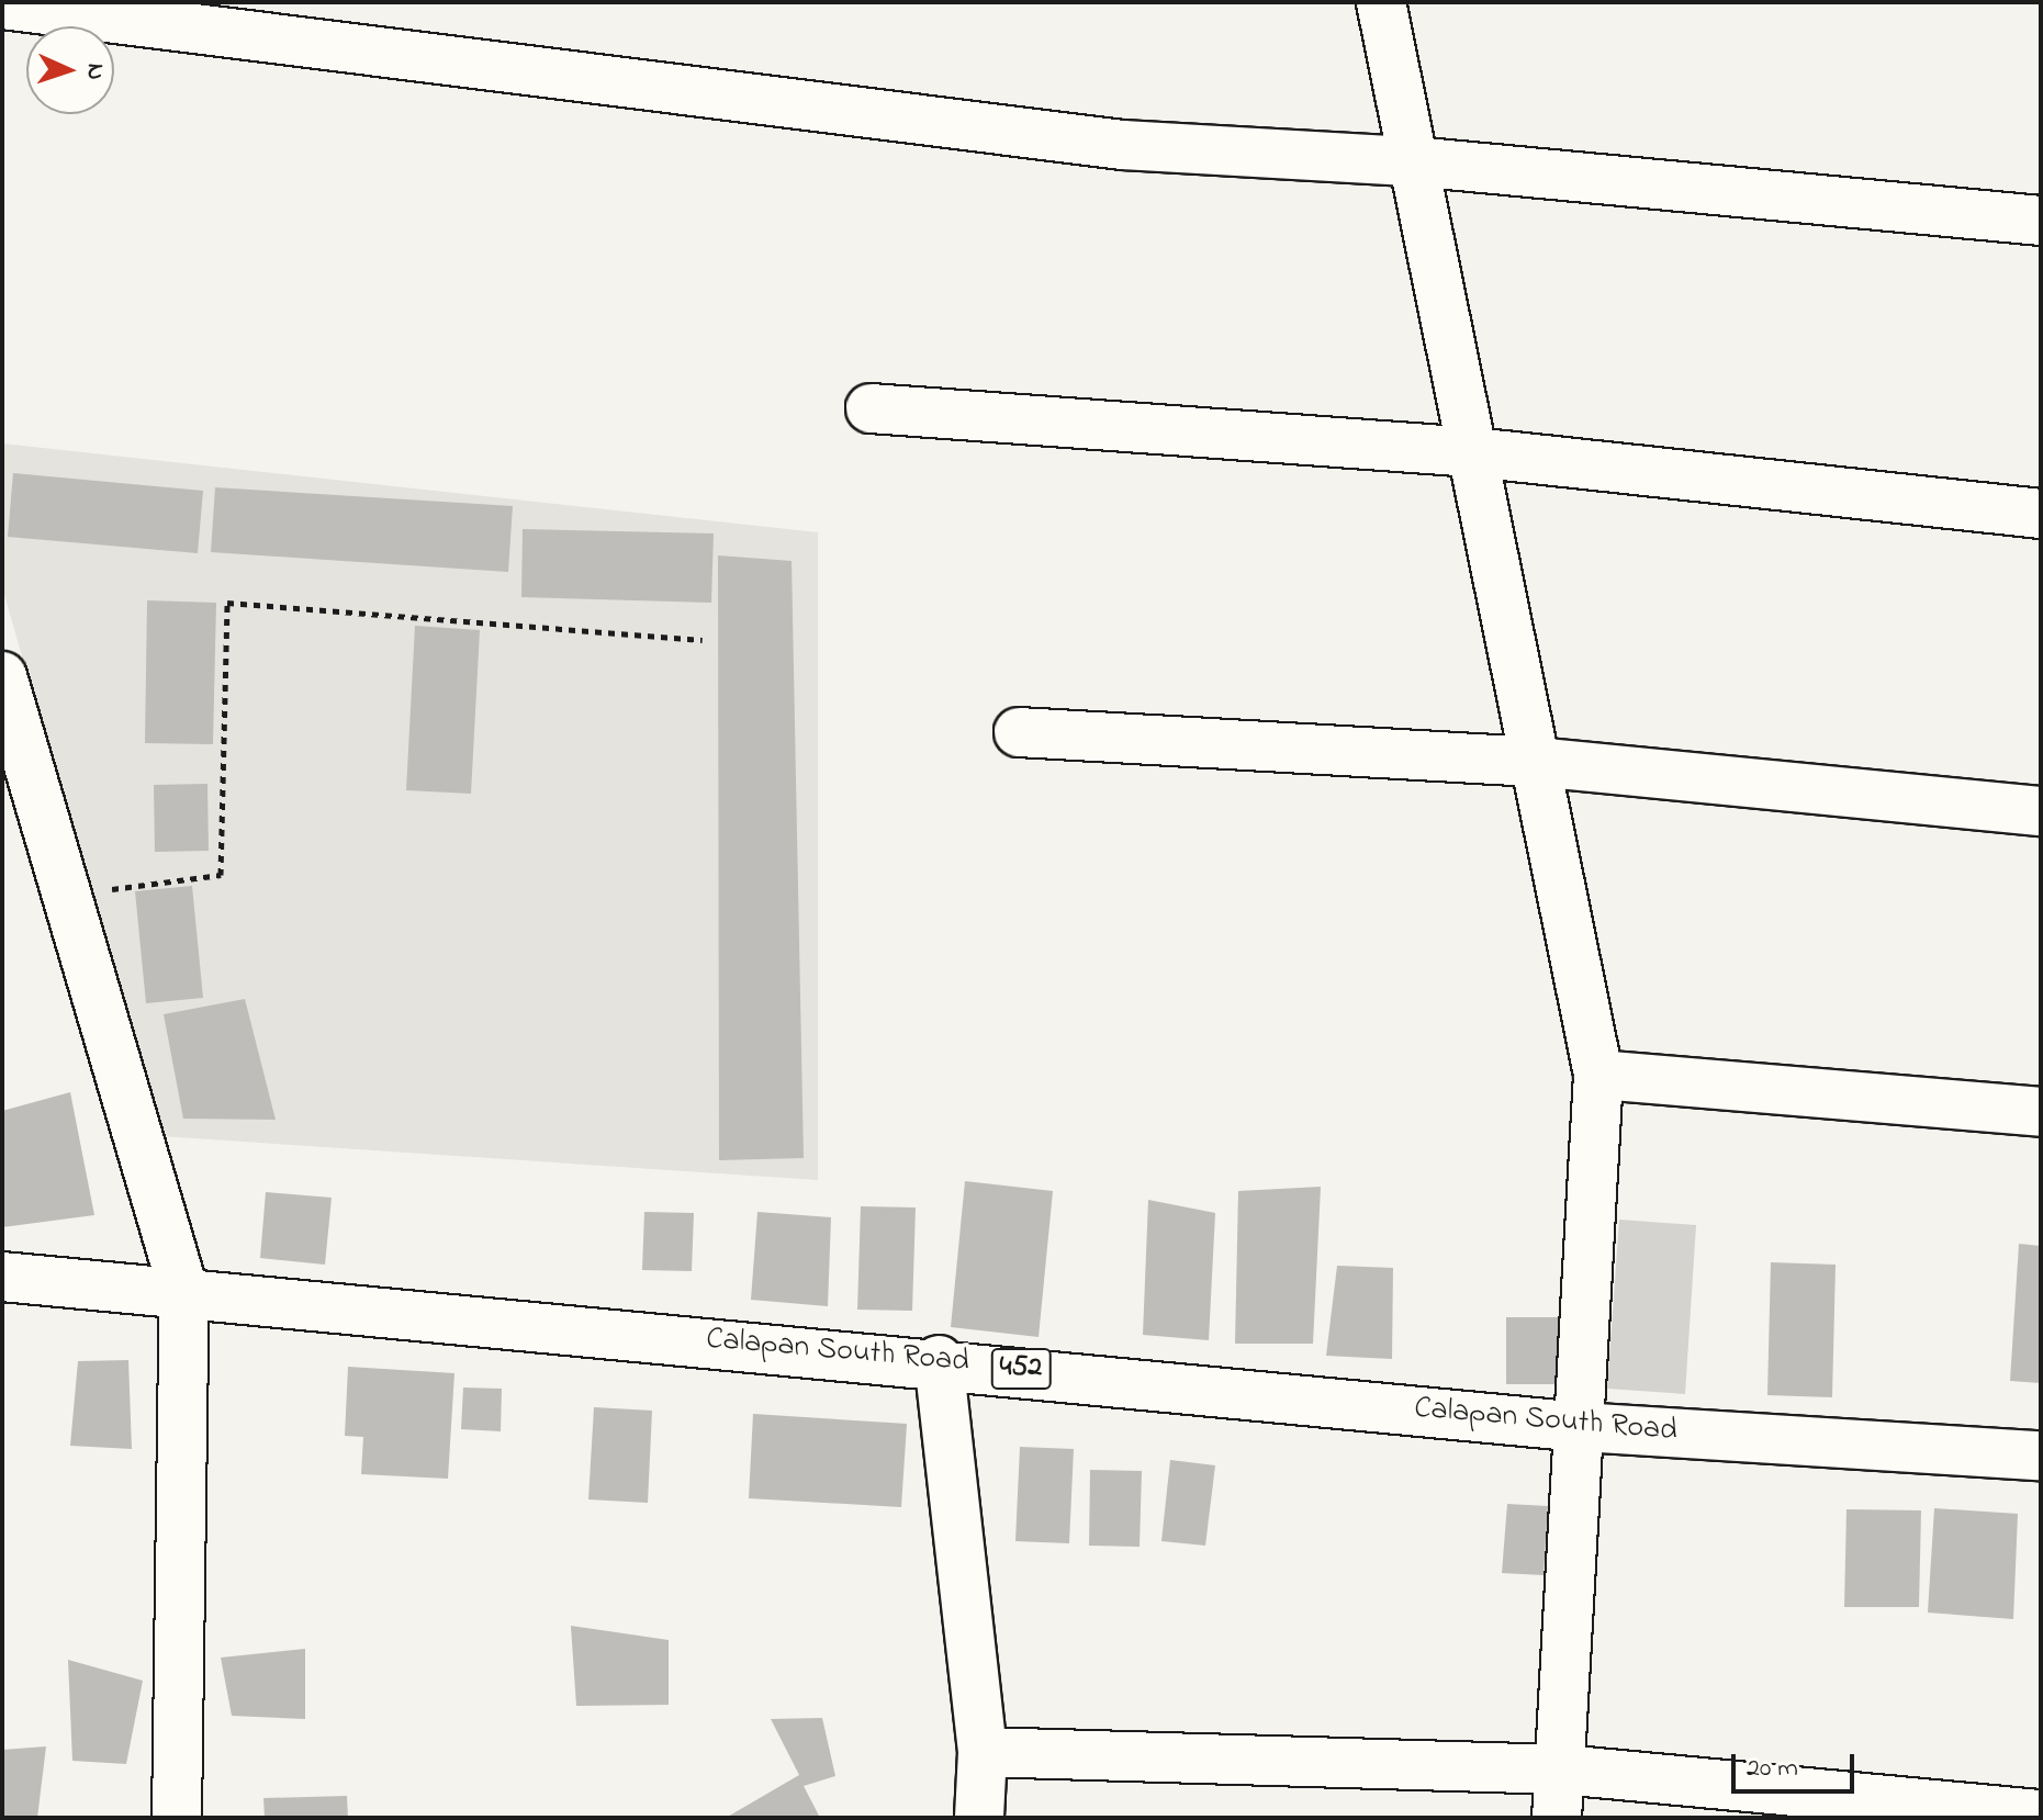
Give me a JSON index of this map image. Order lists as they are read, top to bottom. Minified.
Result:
{"streets":{"main road":["Calapan South Road","452"]},"scale_bar":"20 m","north":"right"}
